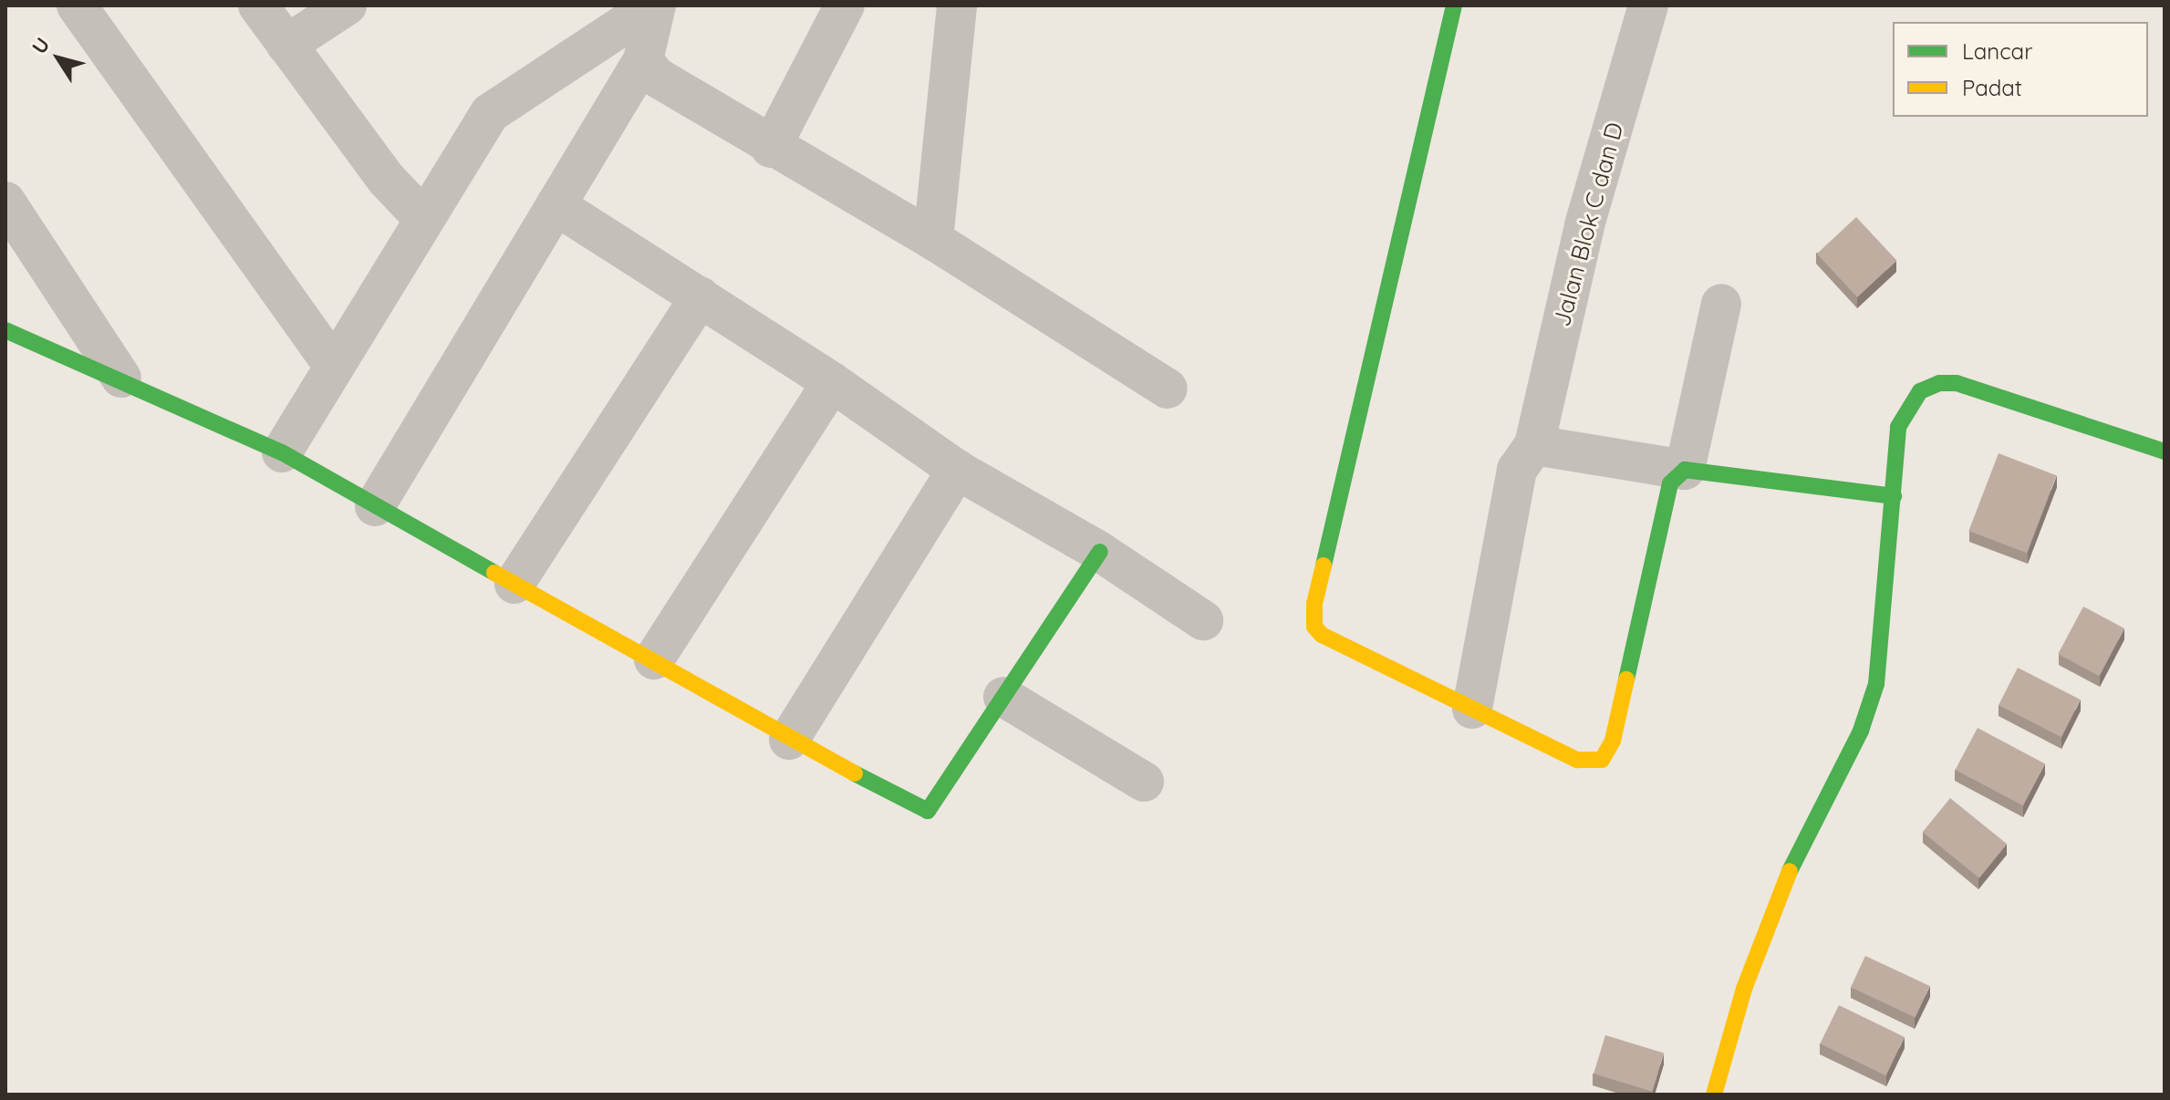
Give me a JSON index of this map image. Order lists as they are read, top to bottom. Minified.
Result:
{"streets":{"street":["Jalan Blok C dan D"]},"legend":["Lancar","Padat"],"north":"top left"}
